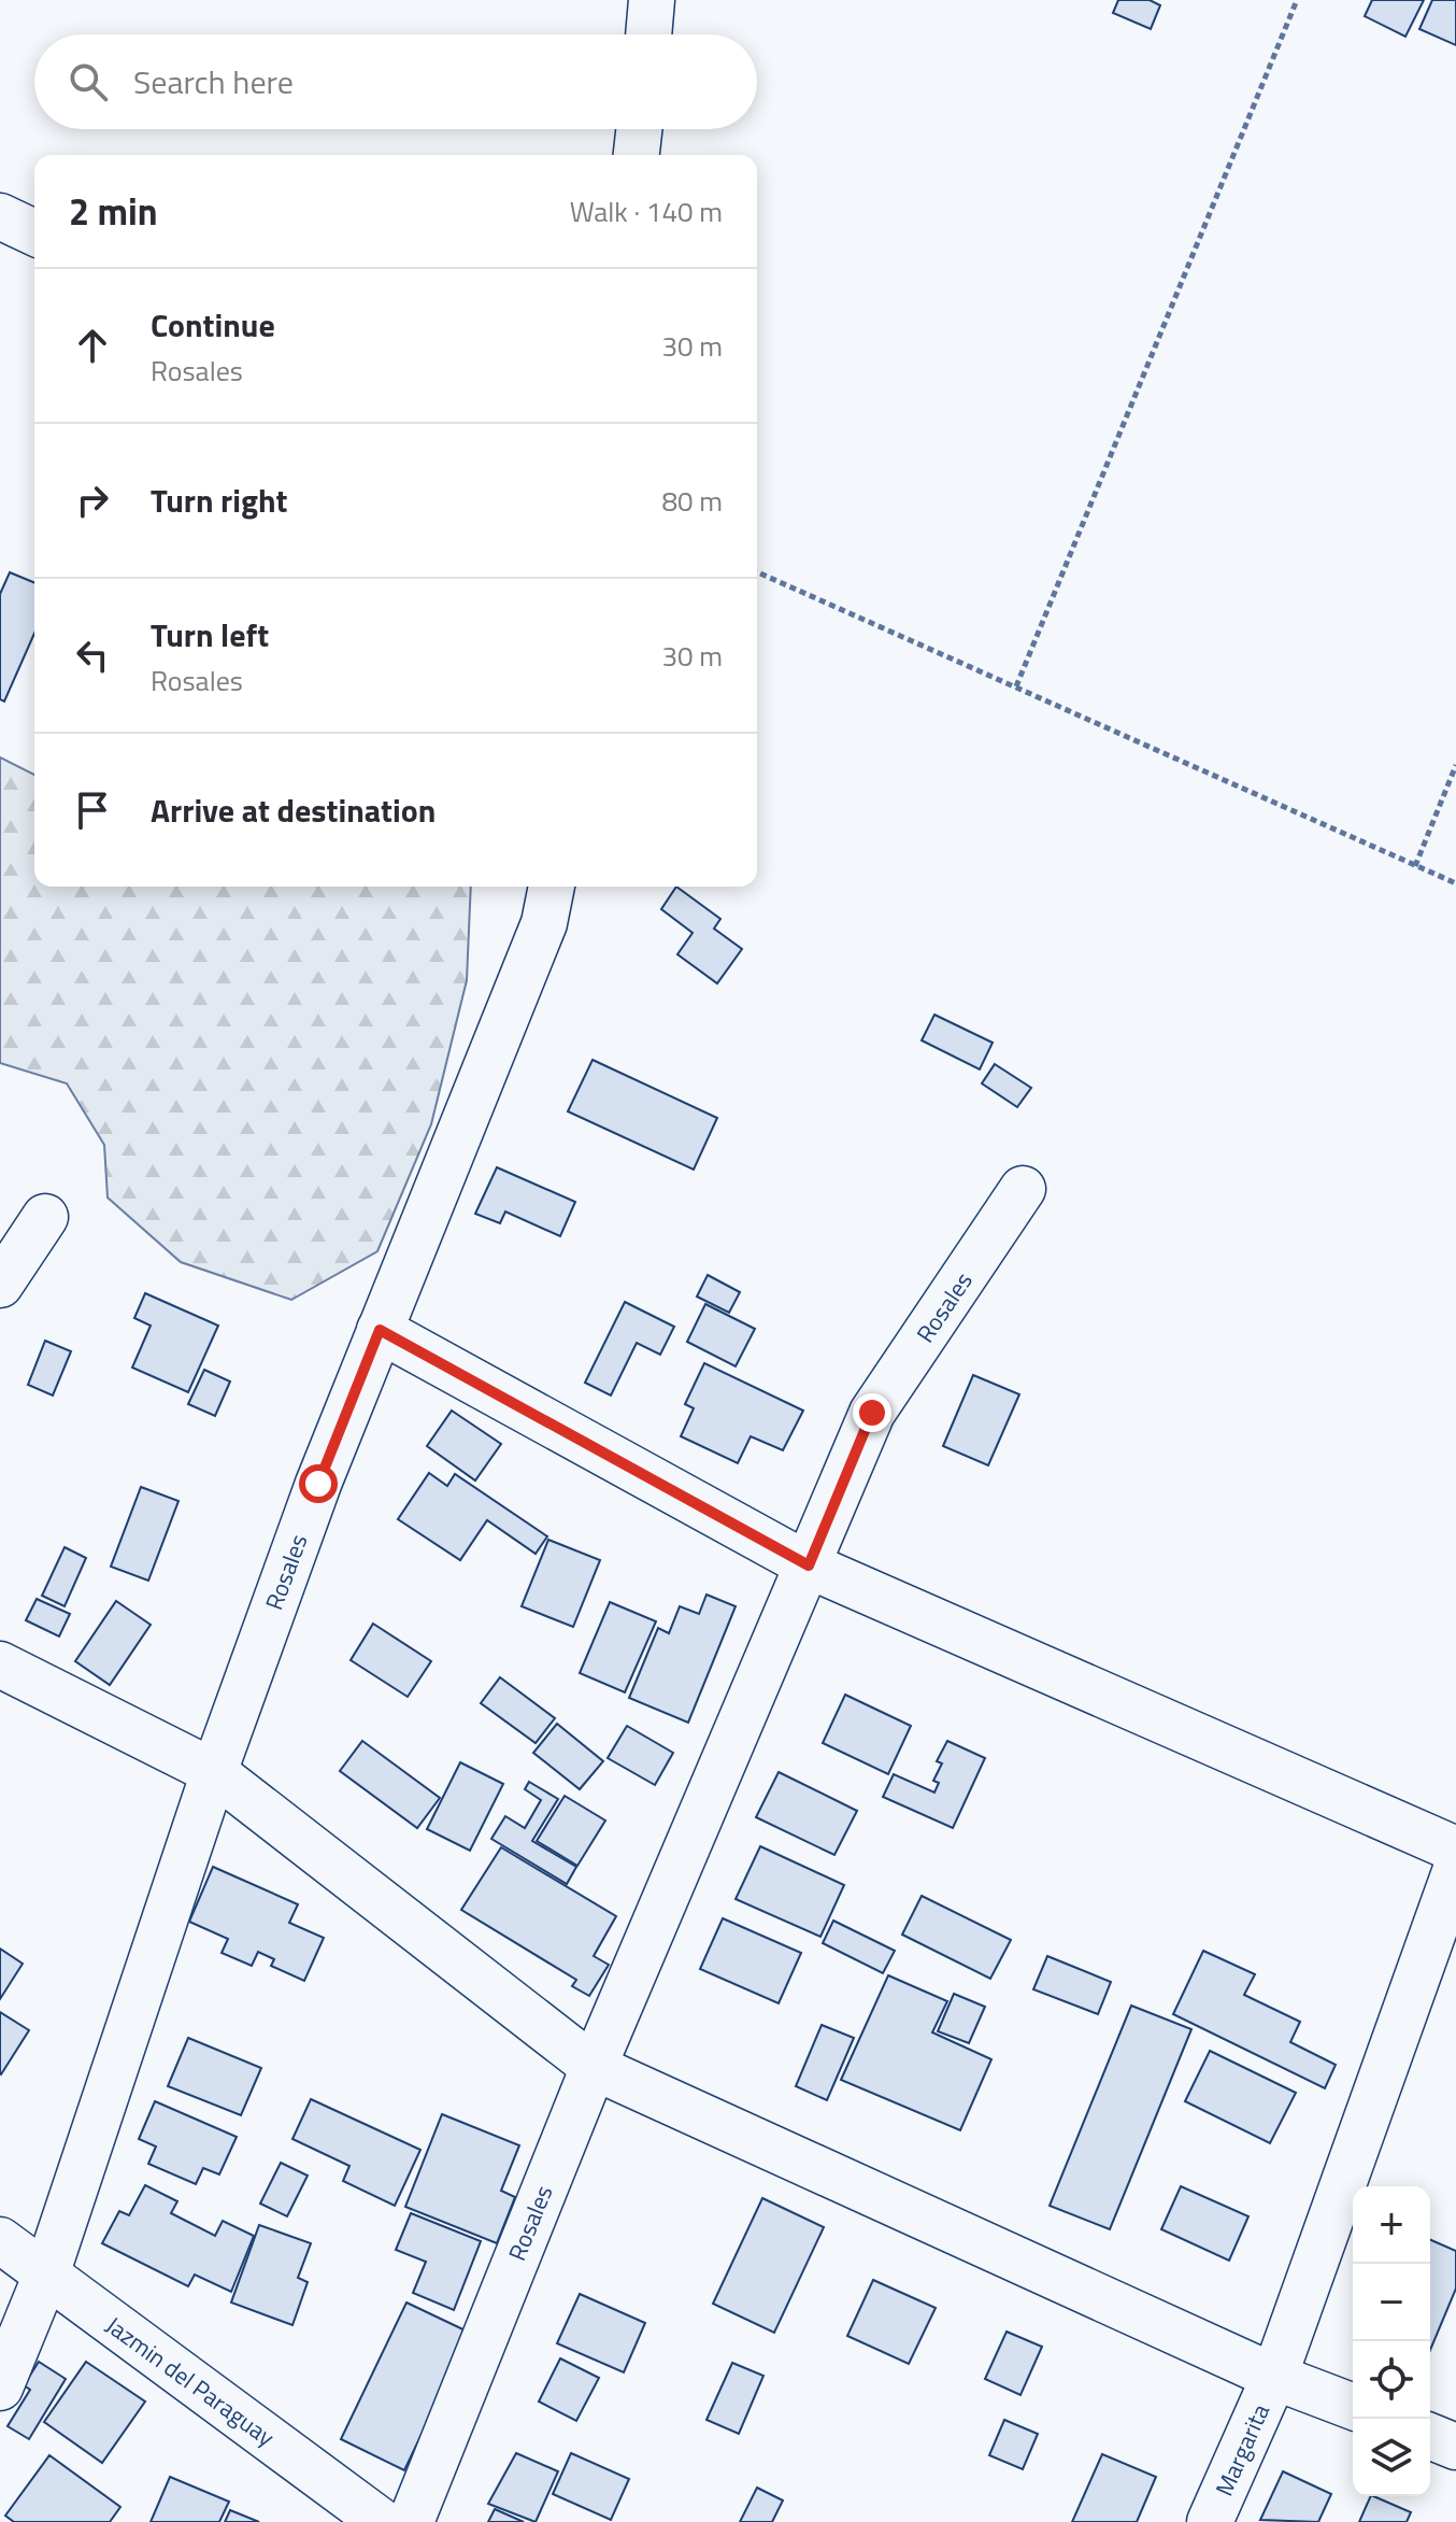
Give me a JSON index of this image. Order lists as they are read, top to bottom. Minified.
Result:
{"streets":{"street":["Rosales","Jazmin del Paraguay","Margarita"]},"crossings":[["Rosales","Jazmin del Paraguay"]],"page":{"search":"Search here","heading":["2 min","Walk · 140 m"],"list":[["Continue","Rosales","30 m"],["Turn right","80 m"],["Turn left","Rosales","30 m"],"Arrive at destination"],"map_buttons":["+","−"]}}
